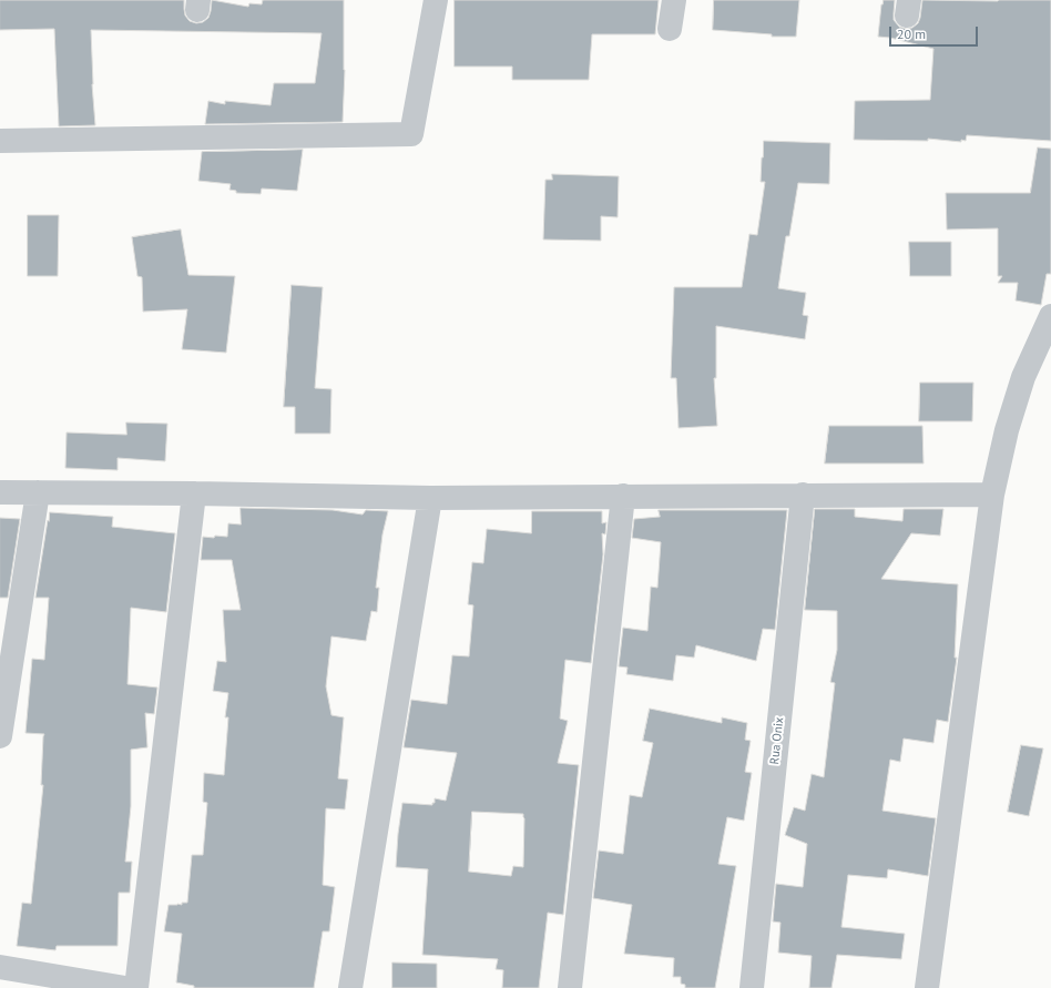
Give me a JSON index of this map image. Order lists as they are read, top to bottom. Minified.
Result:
{"streets":{"street":["Rua Onix"]},"scale_bar":"20 m"}
